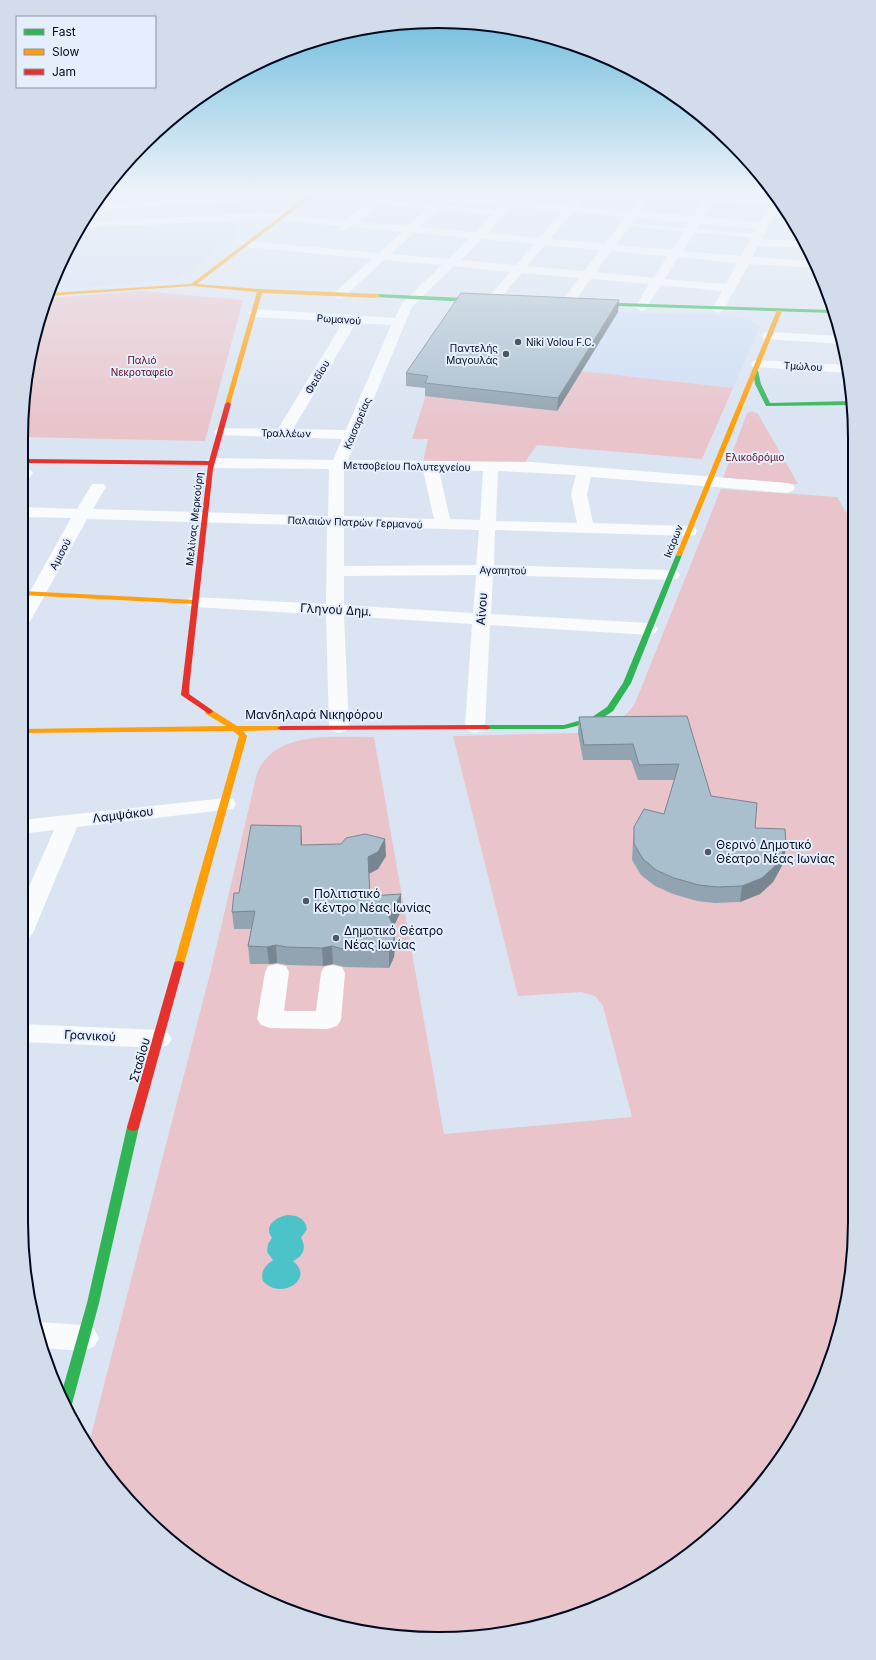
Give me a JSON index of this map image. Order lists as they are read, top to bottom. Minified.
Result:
{"streets":{"street":["Ρωμανού","Τμώλου","Φειδίου","Καισαρείας","Τραλλέων","Μετσοβείου Πολυτεχνείου","Μελίνας Μερκούρη","Παλαιών Πατρών Γερμανού","Ικάρων","Αμισού","Αγαπητού","Αίνου","Γληνού Δημ.","Μανδηλαρά Νικηφόρου","Λαμψάκου","Γρανικού","Σταδίου"]},"crossings":[["Ρωμανού","Φειδίου"],["Ρωμανού","Καισαρείας"],["Ρωμανού","Μελίνας Μερκούρη"],["Τμώλου","Ικάρων"],["Φειδίου","Τραλλέων"],["Καισαρείας","Τραλλέων"],["Καισαρείας","Μετσοβείου Πολυτεχνείου"],["Καισαρείας","Παλαιών Πατρών Γερμανού"],["Καισαρείας","Αγαπητού"],["Καισαρείας","Γληνού Δημ."],["Καισαρείας","Μανδηλαρά Νικηφόρου"],["Τραλλέων","Μελίνας Μερκούρη"],["Μετσοβείου Πολυτεχνείου","Μελίνας Μερκούρη"],["Μετσοβείου Πολυτεχνείου","Ικάρων"],["Μετσοβείου Πολυτεχνείου","Αίνου"],["Μελίνας Μερκούρη","Παλαιών Πατρών Γερμανού"],["Μελίνας Μερκούρη","Γληνού Δημ."],["Μελίνας Μερκούρη","Μανδηλαρά Νικηφόρου"],["Μελίνας Μερκούρη","Σταδίου"],["Παλαιών Πατρών Γερμανού","Ικάρων"],["Παλαιών Πατρών Γερμανού","Αμισού"],["Παλαιών Πατρών Γερμανού","Αίνου"],["Ικάρων","Αγαπητού"],["Ικάρων","Γληνού Δημ."],["Ικάρων","Μανδηλαρά Νικηφόρου"],["Αμισού","Γληνού Δημ."],["Αγαπητού","Αίνου"],["Αίνου","Γληνού Δημ."],["Αίνου","Μανδηλαρά Νικηφόρου"],["Μανδηλαρά Νικηφόρου","Σταδίου"],["Λαμψάκου","Σταδίου"],["Γρανικού","Σταδίου"]],"parks":["Παλιό Νεκροταφείο","Ελικοδρόμιο"],"places":["Niki Volou F.C.","Παντελής Μαγουλάς","Θερινό Δημοτικό Θέατρο Νέας Ιωνίας","Πολιτιστικό Κέντρο Νέας Ιωνίας","Δημοτικό Θέατρο Νέας Ιωνίας"],"legend":["Fast","Slow","Jam"]}
